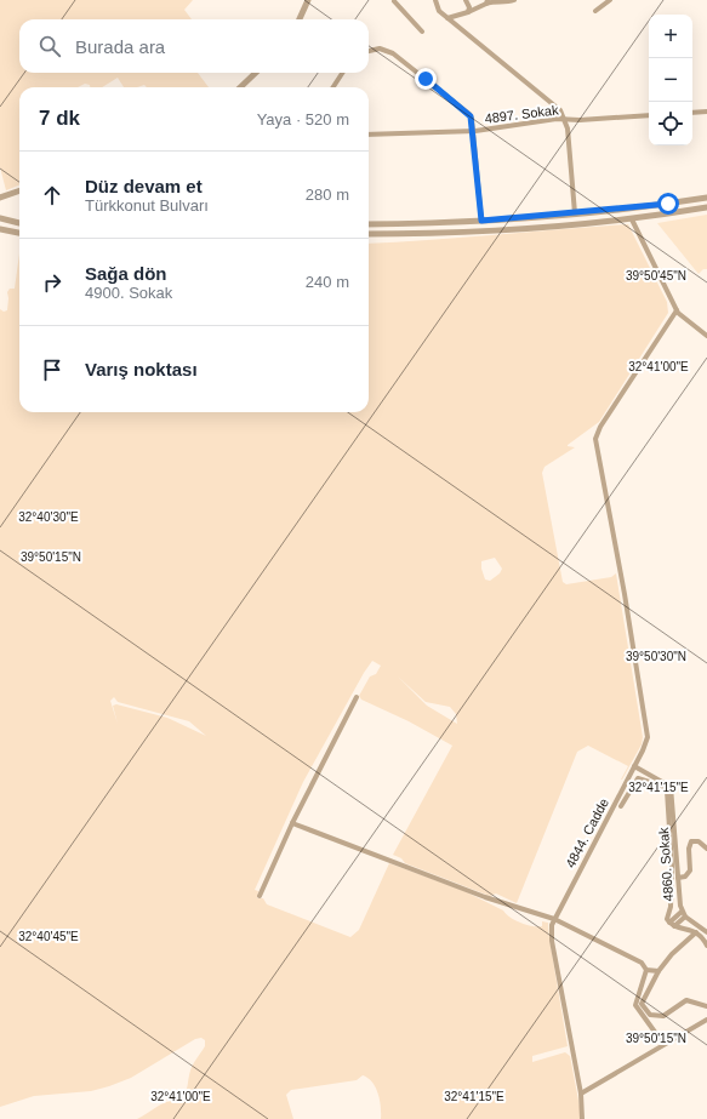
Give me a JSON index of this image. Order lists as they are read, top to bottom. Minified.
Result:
{"streets":{"street":["4897. Sokak","4844. Cadde","4860. Sokak"]},"crossings":[["4844. Cadde","4860. Sokak"]],"page":{"map_buttons":["+","−"],"search":"Burada ara","heading":["7 dk","Yaya · 520 m"],"list":[["Düz devam et","Türkkonut Bulvarı","280 m"],["Sağa dön","4900. Sokak","240 m"],"Varış noktası"]},"coordinates":["39°50'45\"N","32°41'00\"E","32°40'30\"E","39°50'15\"N","39°50'30\"N","32°41'15\"E","32°40'45\"E"]}
